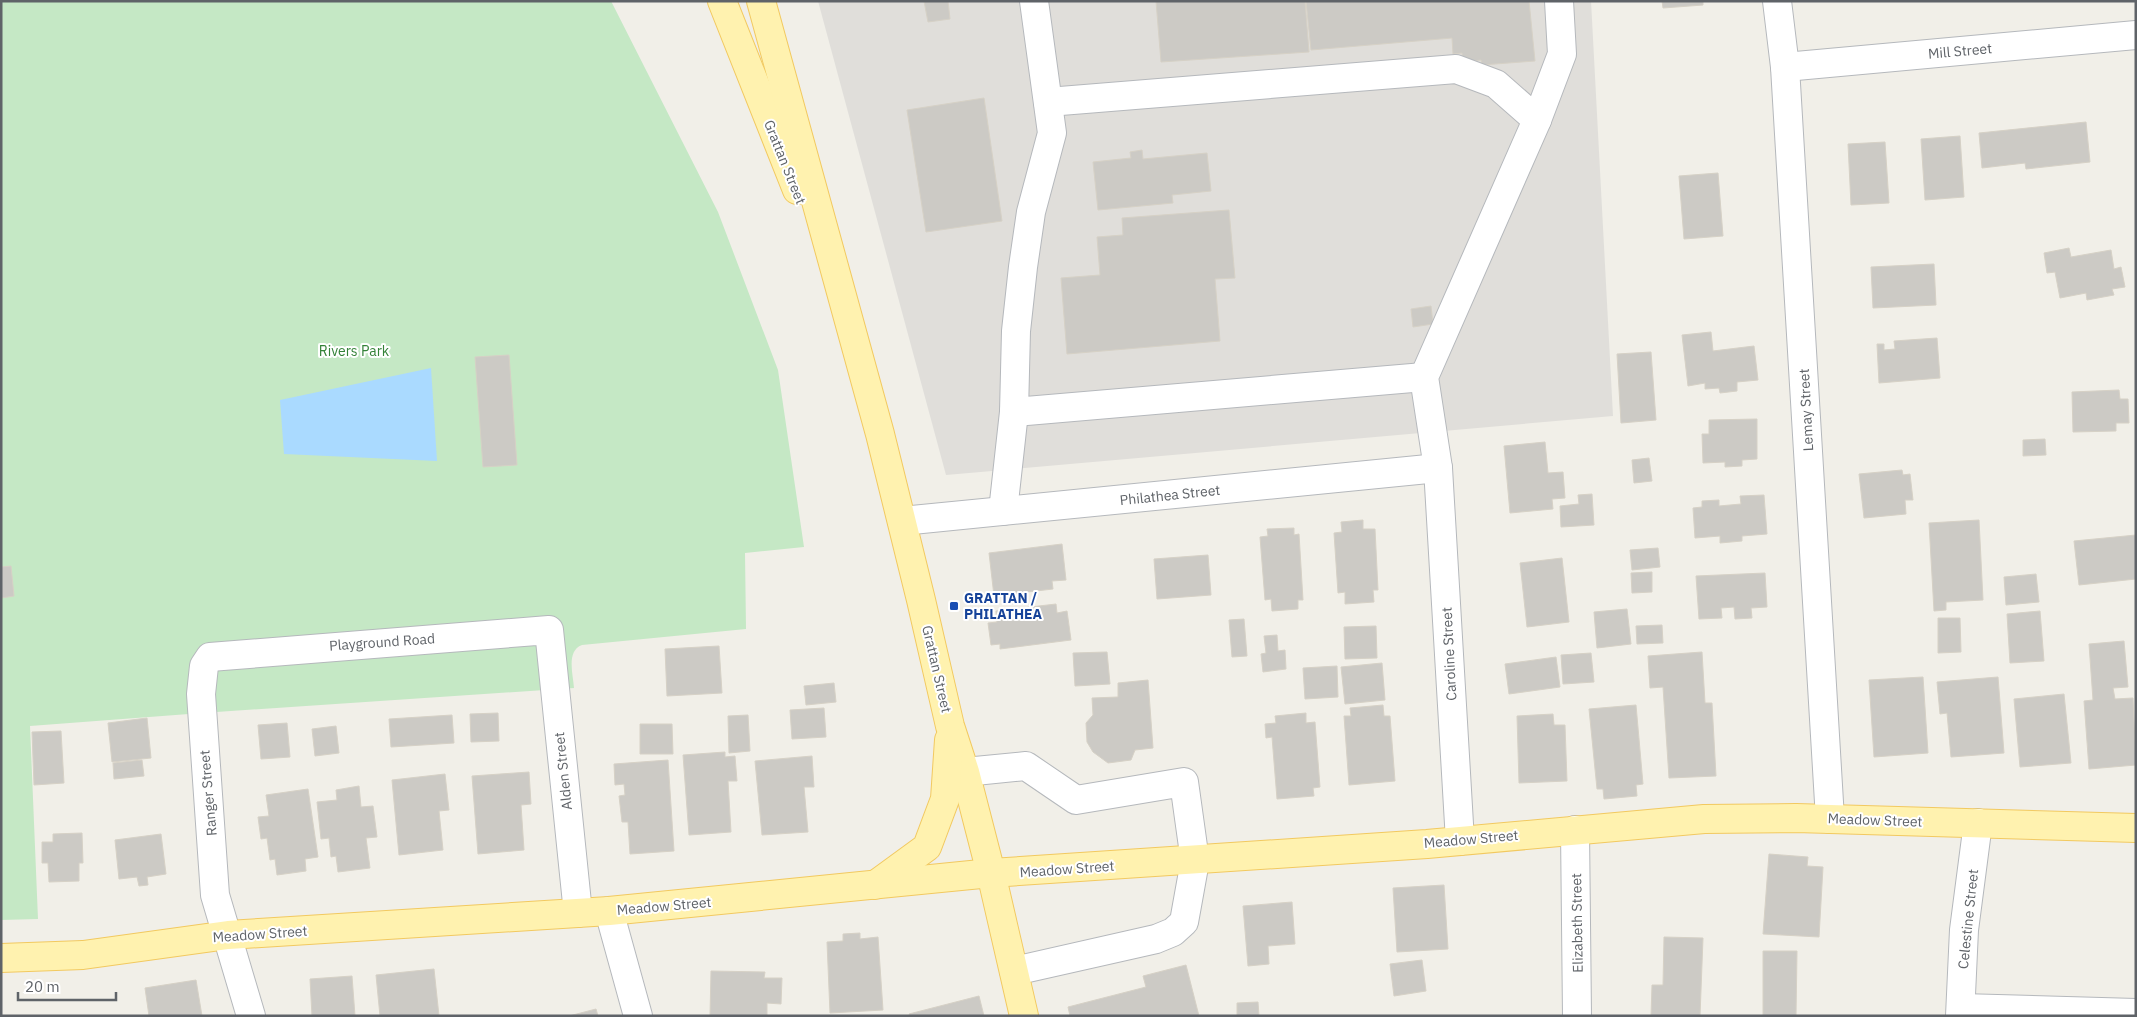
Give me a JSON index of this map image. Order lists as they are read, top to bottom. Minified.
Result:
{"streets":{"main road":["Grattan Street","Meadow Street"],"street":["Mill Street","Lemay Street","Philathea Street","Playground Road","Caroline Street","Alden Street","Ranger Street","Celestine Street","Elizabeth Street"]},"crossings":[["Mill Street","Lemay Street"],["Grattan Street","Philathea Street"],["Grattan Street","Meadow Street"],["Lemay Street","Meadow Street"],["Philathea Street","Caroline Street"],["Playground Road","Alden Street"],["Playground Road","Ranger Street"],["Caroline Street","Meadow Street"],["Alden Street","Meadow Street"],["Ranger Street","Meadow Street"],["Meadow Street","Celestine Street"],["Meadow Street","Elizabeth Street"]],"parks":["Rivers Park"],"places":{"transit":["GRATTAN / PHILATHEA"]},"scale_bar":"20 m"}
